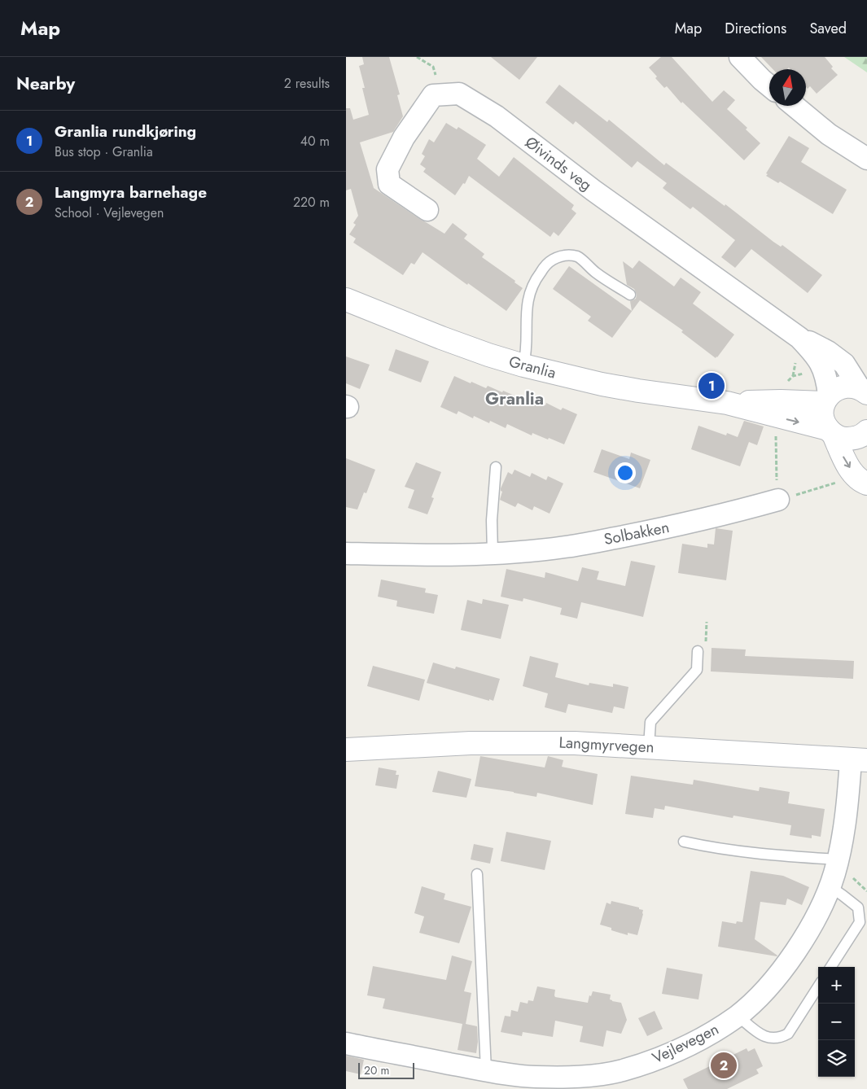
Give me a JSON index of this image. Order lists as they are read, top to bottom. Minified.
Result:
{"streets":{"street":["Øivinds veg","Granlia","Solbakken","Langmyrvegen","Vejlevegen"]},"crossings":[["Øivinds veg","Granlia"],["Langmyrvegen","Vejlevegen"]],"districts":["Granlia"],"scale_bar":"20 m","north":"top","page":{"header":"Map","nav":["Map","Directions","Saved"],"heading":["Nearby","2 results"],"list":[{"mark":"1","name":"Granlia rundkjøring","note":"Bus stop · Granlia","value":"40 m"},{"mark":"2","name":"Langmyra barnehage","note":"School · Vejlevegen","value":"220 m"}],"pins":["1","2"],"map_buttons":["+","−"],"scale":"20 m"}}
